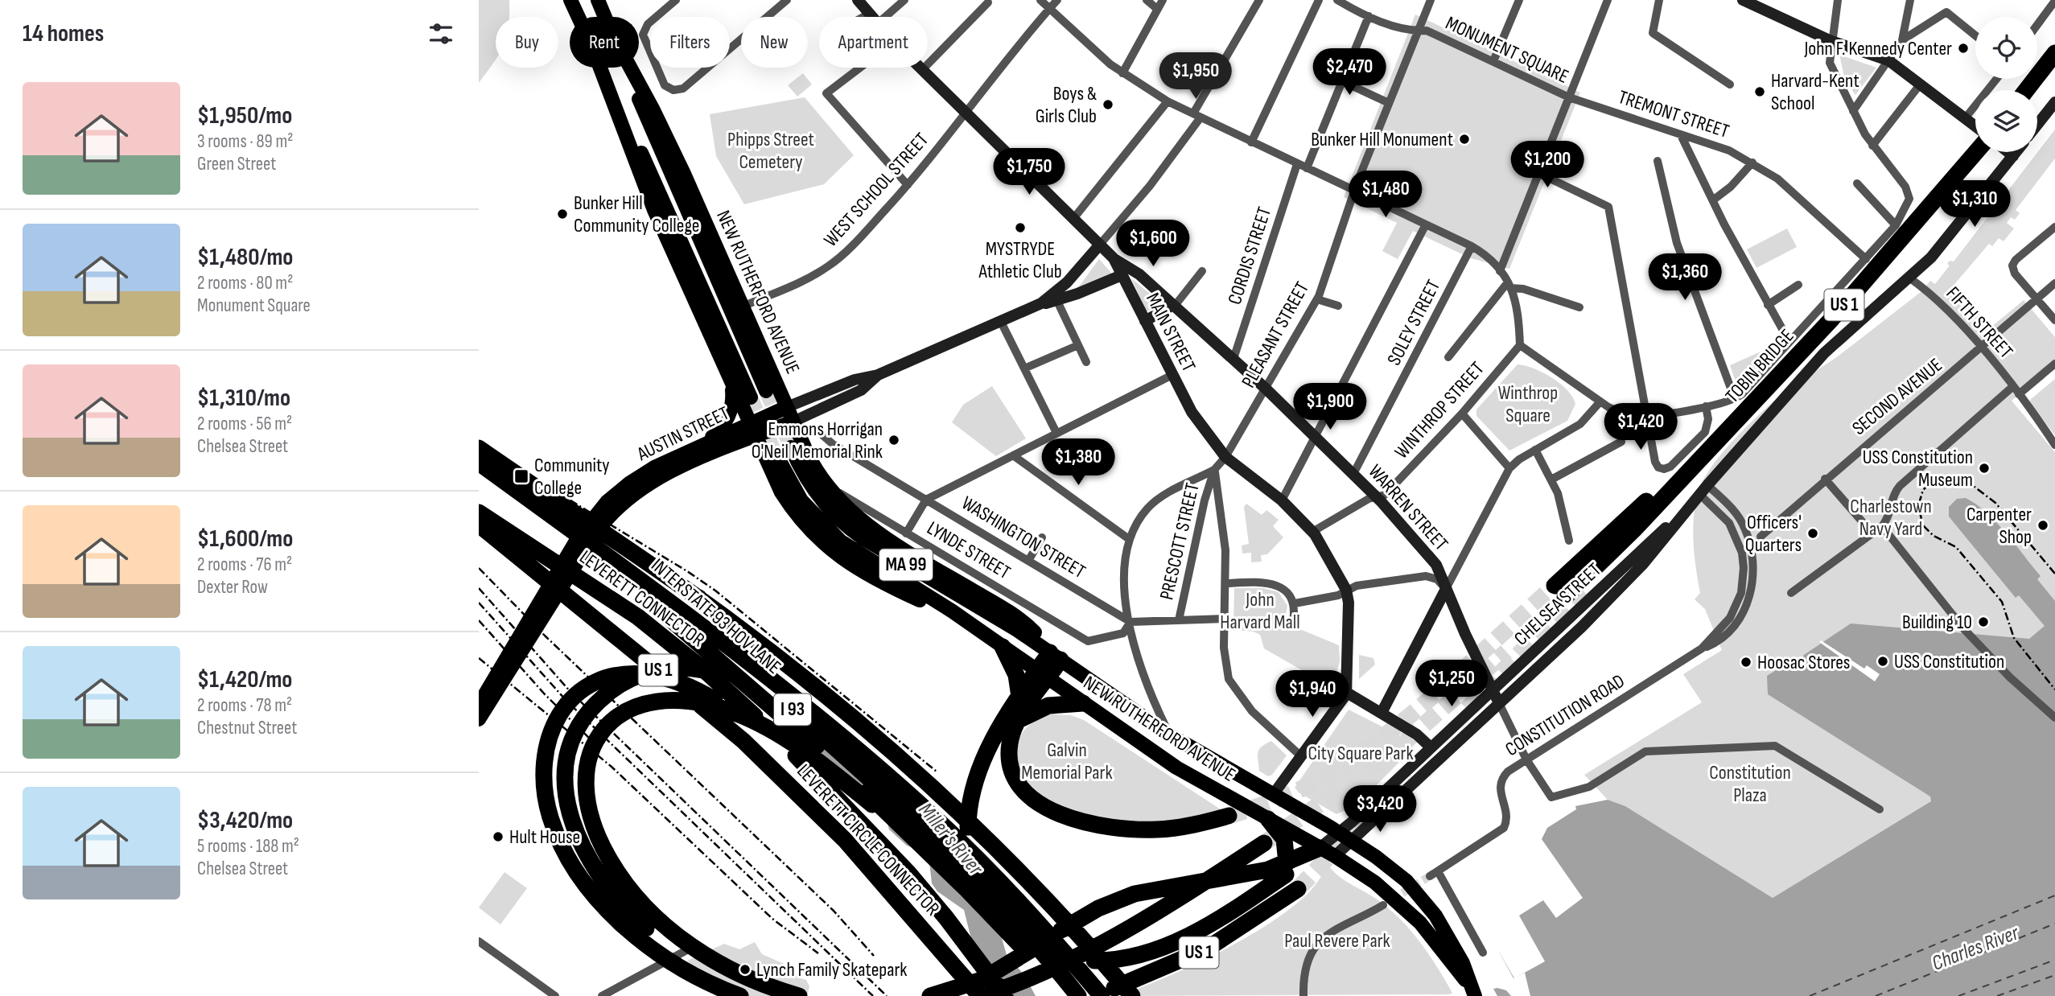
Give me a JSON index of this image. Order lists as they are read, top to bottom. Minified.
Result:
{"streets":{"highway":["US 1","TOBIN BRIDGE","LEVERETT CONNECTOR","INTERSTATE 93 HOV LANE","I 93","LEVERETT CIRCLE CONNECTOR"],"main road":["NEW RUTHERFORD AVENUE","MAIN STREET","AUSTIN STREET","WARREN STREET","MA 99","CHELSEA STREET"],"street":["MONUMENT SQUARE","TREMONT STREET","WEST SCHOOL STREET","CORDIS STREET","SOLEY STREET","FIFTH STREET","PLEASANT STREET","SECOND AVENUE","WINTHROP STREET","WASHINGTON STREET","PRESCOTT STREET","LYNDE STREET","CONSTITUTION ROAD"]},"crossings":[["MONUMENT SQUARE","TREMONT STREET"],["MONUMENT SQUARE","PLEASANT STREET"],["WEST SCHOOL STREET","NEW RUTHERFORD AVENUE"],["WEST SCHOOL STREET","MAIN STREET"],["CORDIS STREET","WARREN STREET"],["NEW RUTHERFORD AVENUE","AUSTIN STREET"],["NEW RUTHERFORD AVENUE","LYNDE STREET"],["NEW RUTHERFORD AVENUE","CHELSEA STREET"],["US 1","TOBIN BRIDGE"],["US 1","I 93"],["SOLEY STREET","WARREN STREET"],["FIFTH STREET","SECOND AVENUE"],["FIFTH STREET","CHELSEA STREET"],["MAIN STREET","PLEASANT STREET"],["MAIN STREET","WINTHROP STREET"],["MAIN STREET","AUSTIN STREET"],["MAIN STREET","WARREN STREET"],["PLEASANT STREET","WARREN STREET"],["PLEASANT STREET","PRESCOTT STREET"],["WINTHROP STREET","WARREN STREET"],["WARREN STREET","CHELSEA STREET"],["WARREN STREET","CONSTITUTION ROAD"],["WASHINGTON STREET","LYNDE STREET"],["LEVERETT CONNECTOR","LEVERETT CIRCLE CONNECTOR"],["CHELSEA STREET","CONSTITUTION ROAD"]],"water":["Miller's River","Charles River"],"parks":["Phipps Street Cemetery","Winthrop Square","Charlestown Navy Yard","John Harvard Mall","Galvin Memorial Park","City Square Park","Constitution Plaza","Paul Revere Park"],"places":{"other":["John F. Kennedy Center","Harvard-Kent School","Boys & Girls Club","Bunker Hill Monument","Bunker Hill Community College","MYSTRYDE Athletic Club","Emmons Horrigan O'Neil Memorial Rink","USS Constitution Museum","Carpenter Shop","Officers' Quarters","Building 10","USS Constitution","Hoosac Stores","Hult House","Lynch Family Skatepark"],"transit":["Community College"]},"page":{"heading":"14 homes","chip":["Buy","Rent","Filters","New","Apartment"],"price":["$2,470","$1,950","$1,200","$1,750","$1,480","$1,310","$1,600","$1,360","$1,900","$1,420","$1,380","$1,250","$1,940","$3,420"],"list":[{"name":"$1,950/mo","note":"3 rooms · 89 m² · Green Street"},{"name":"$1,480/mo","note":"2 rooms · 80 m² · Monument Square"},{"name":"$1,310/mo","note":"2 rooms · 56 m² · Chelsea Street"},{"name":"$1,600/mo","note":"2 rooms · 76 m² · Dexter Row"},{"name":"$1,420/mo","note":"2 rooms · 78 m² · Chestnut Street"},{"name":"$3,420/mo","note":"5 rooms · 188 m² · Chelsea Street"}]}}
